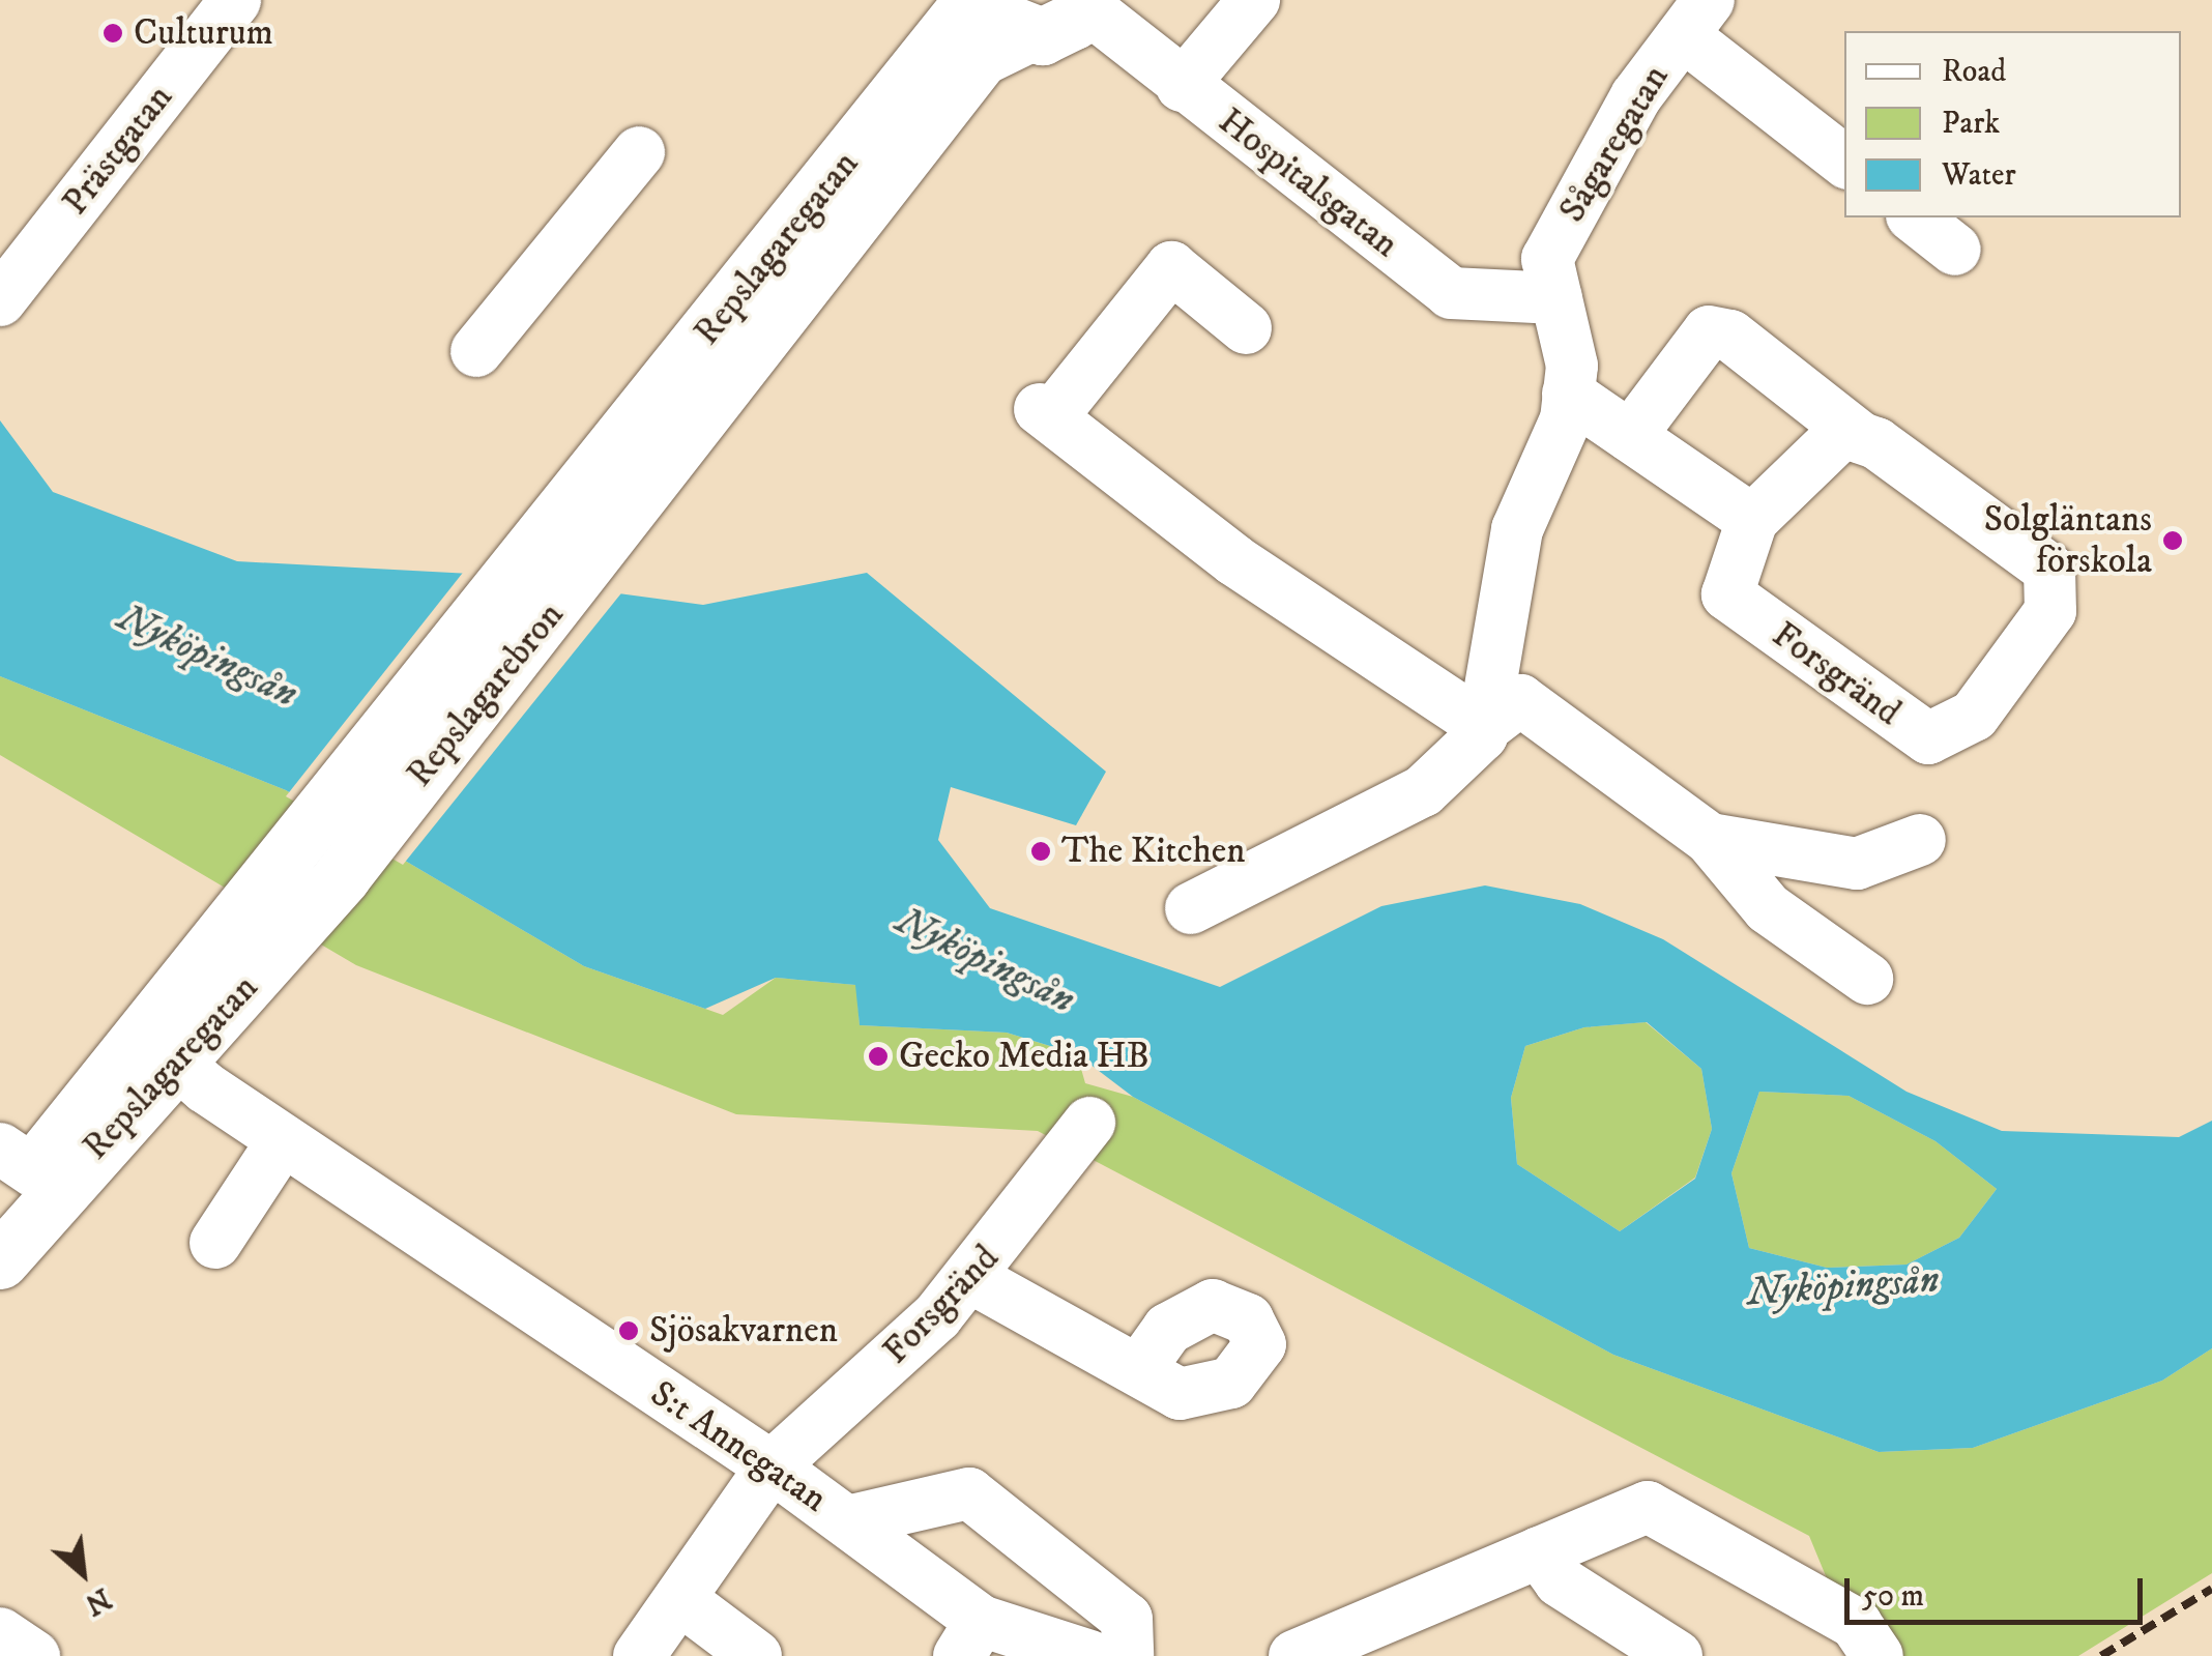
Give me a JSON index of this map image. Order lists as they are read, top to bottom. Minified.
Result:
{"streets":{"main road":["Repslagaregatan","Repslagarebron"],"street":["Sågaregatan","Prästgatan","Hospitalsgatan","Forsgränd","S:t Annegatan"]},"crossings":[["Sågaregatan","Hospitalsgatan"],["Hospitalsgatan","Repslagaregatan"],["Repslagaregatan","Repslagarebron"],["Repslagaregatan","S:t Annegatan"],["Forsgränd","S:t Annegatan"]],"water":["Nyköpingsån"],"places":["Culturum","Solgläntans förskola","The Kitchen","Gecko Media HB","Sjösakvarnen"],"legend":["Road","Park","Water"],"scale_bar":"50 m","north":"bottom right"}
